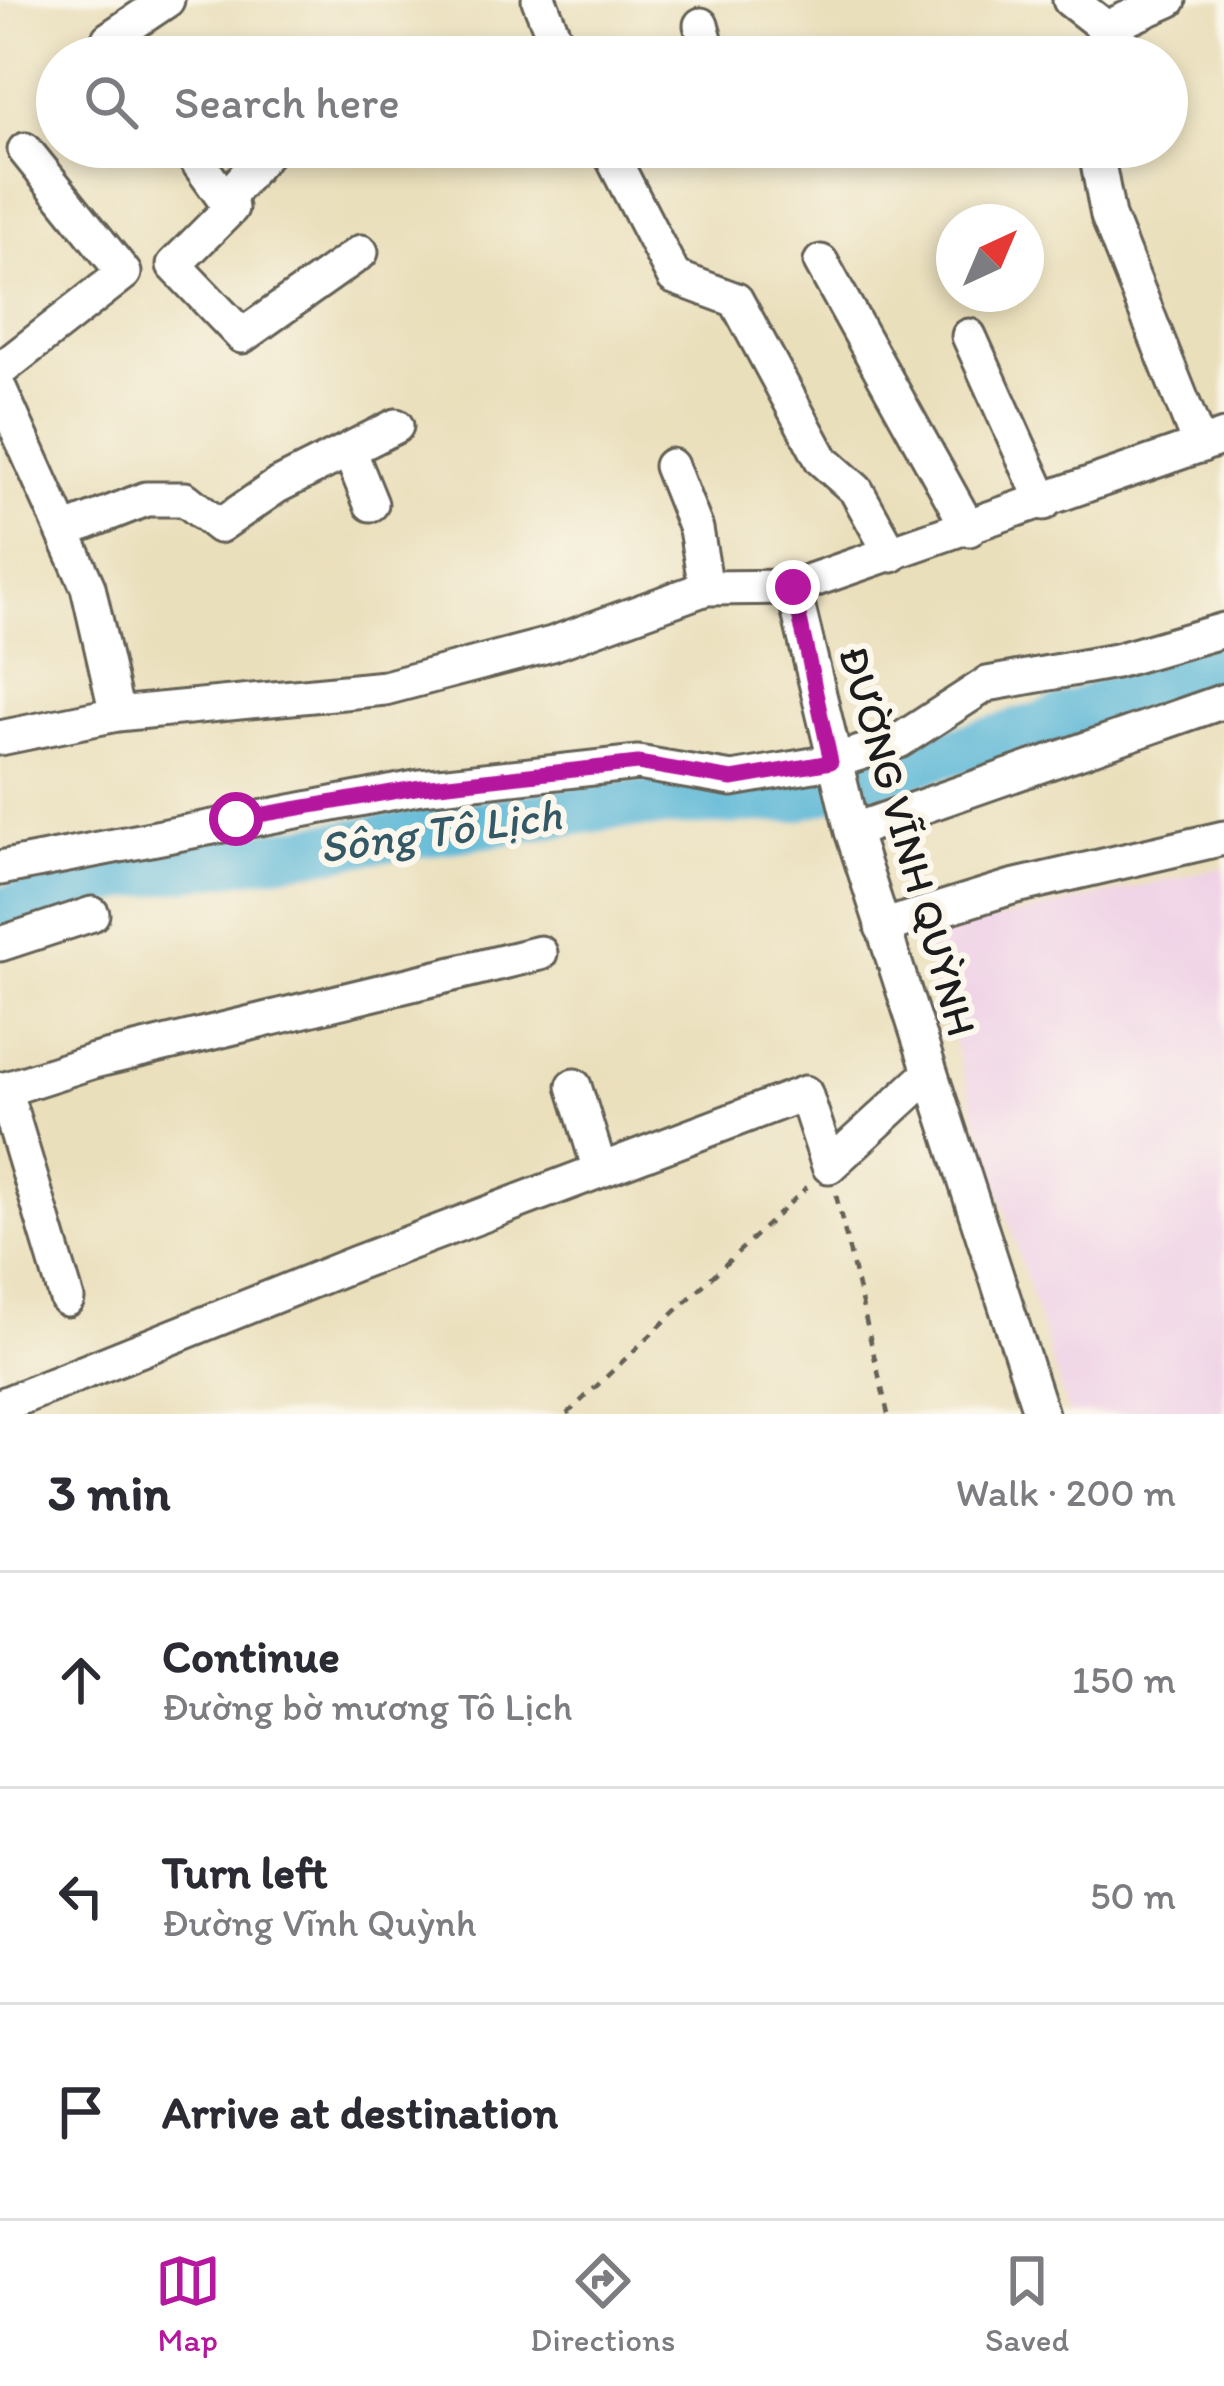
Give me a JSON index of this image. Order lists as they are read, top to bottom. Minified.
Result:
{"streets":{"street":["ĐƯỜNG VĨNH QUỲNH"]},"water":["Sông Tô Lịch"],"north":"top right","page":{"search":"Search here","heading":["3 min","Walk · 200 m"],"list":[["Continue","Đường bờ mương Tô Lịch","150 m"],["Turn left","Đường Vĩnh Quỳnh","50 m"],"Arrive at destination"],"nav":["Map","Directions","Saved"]}}
